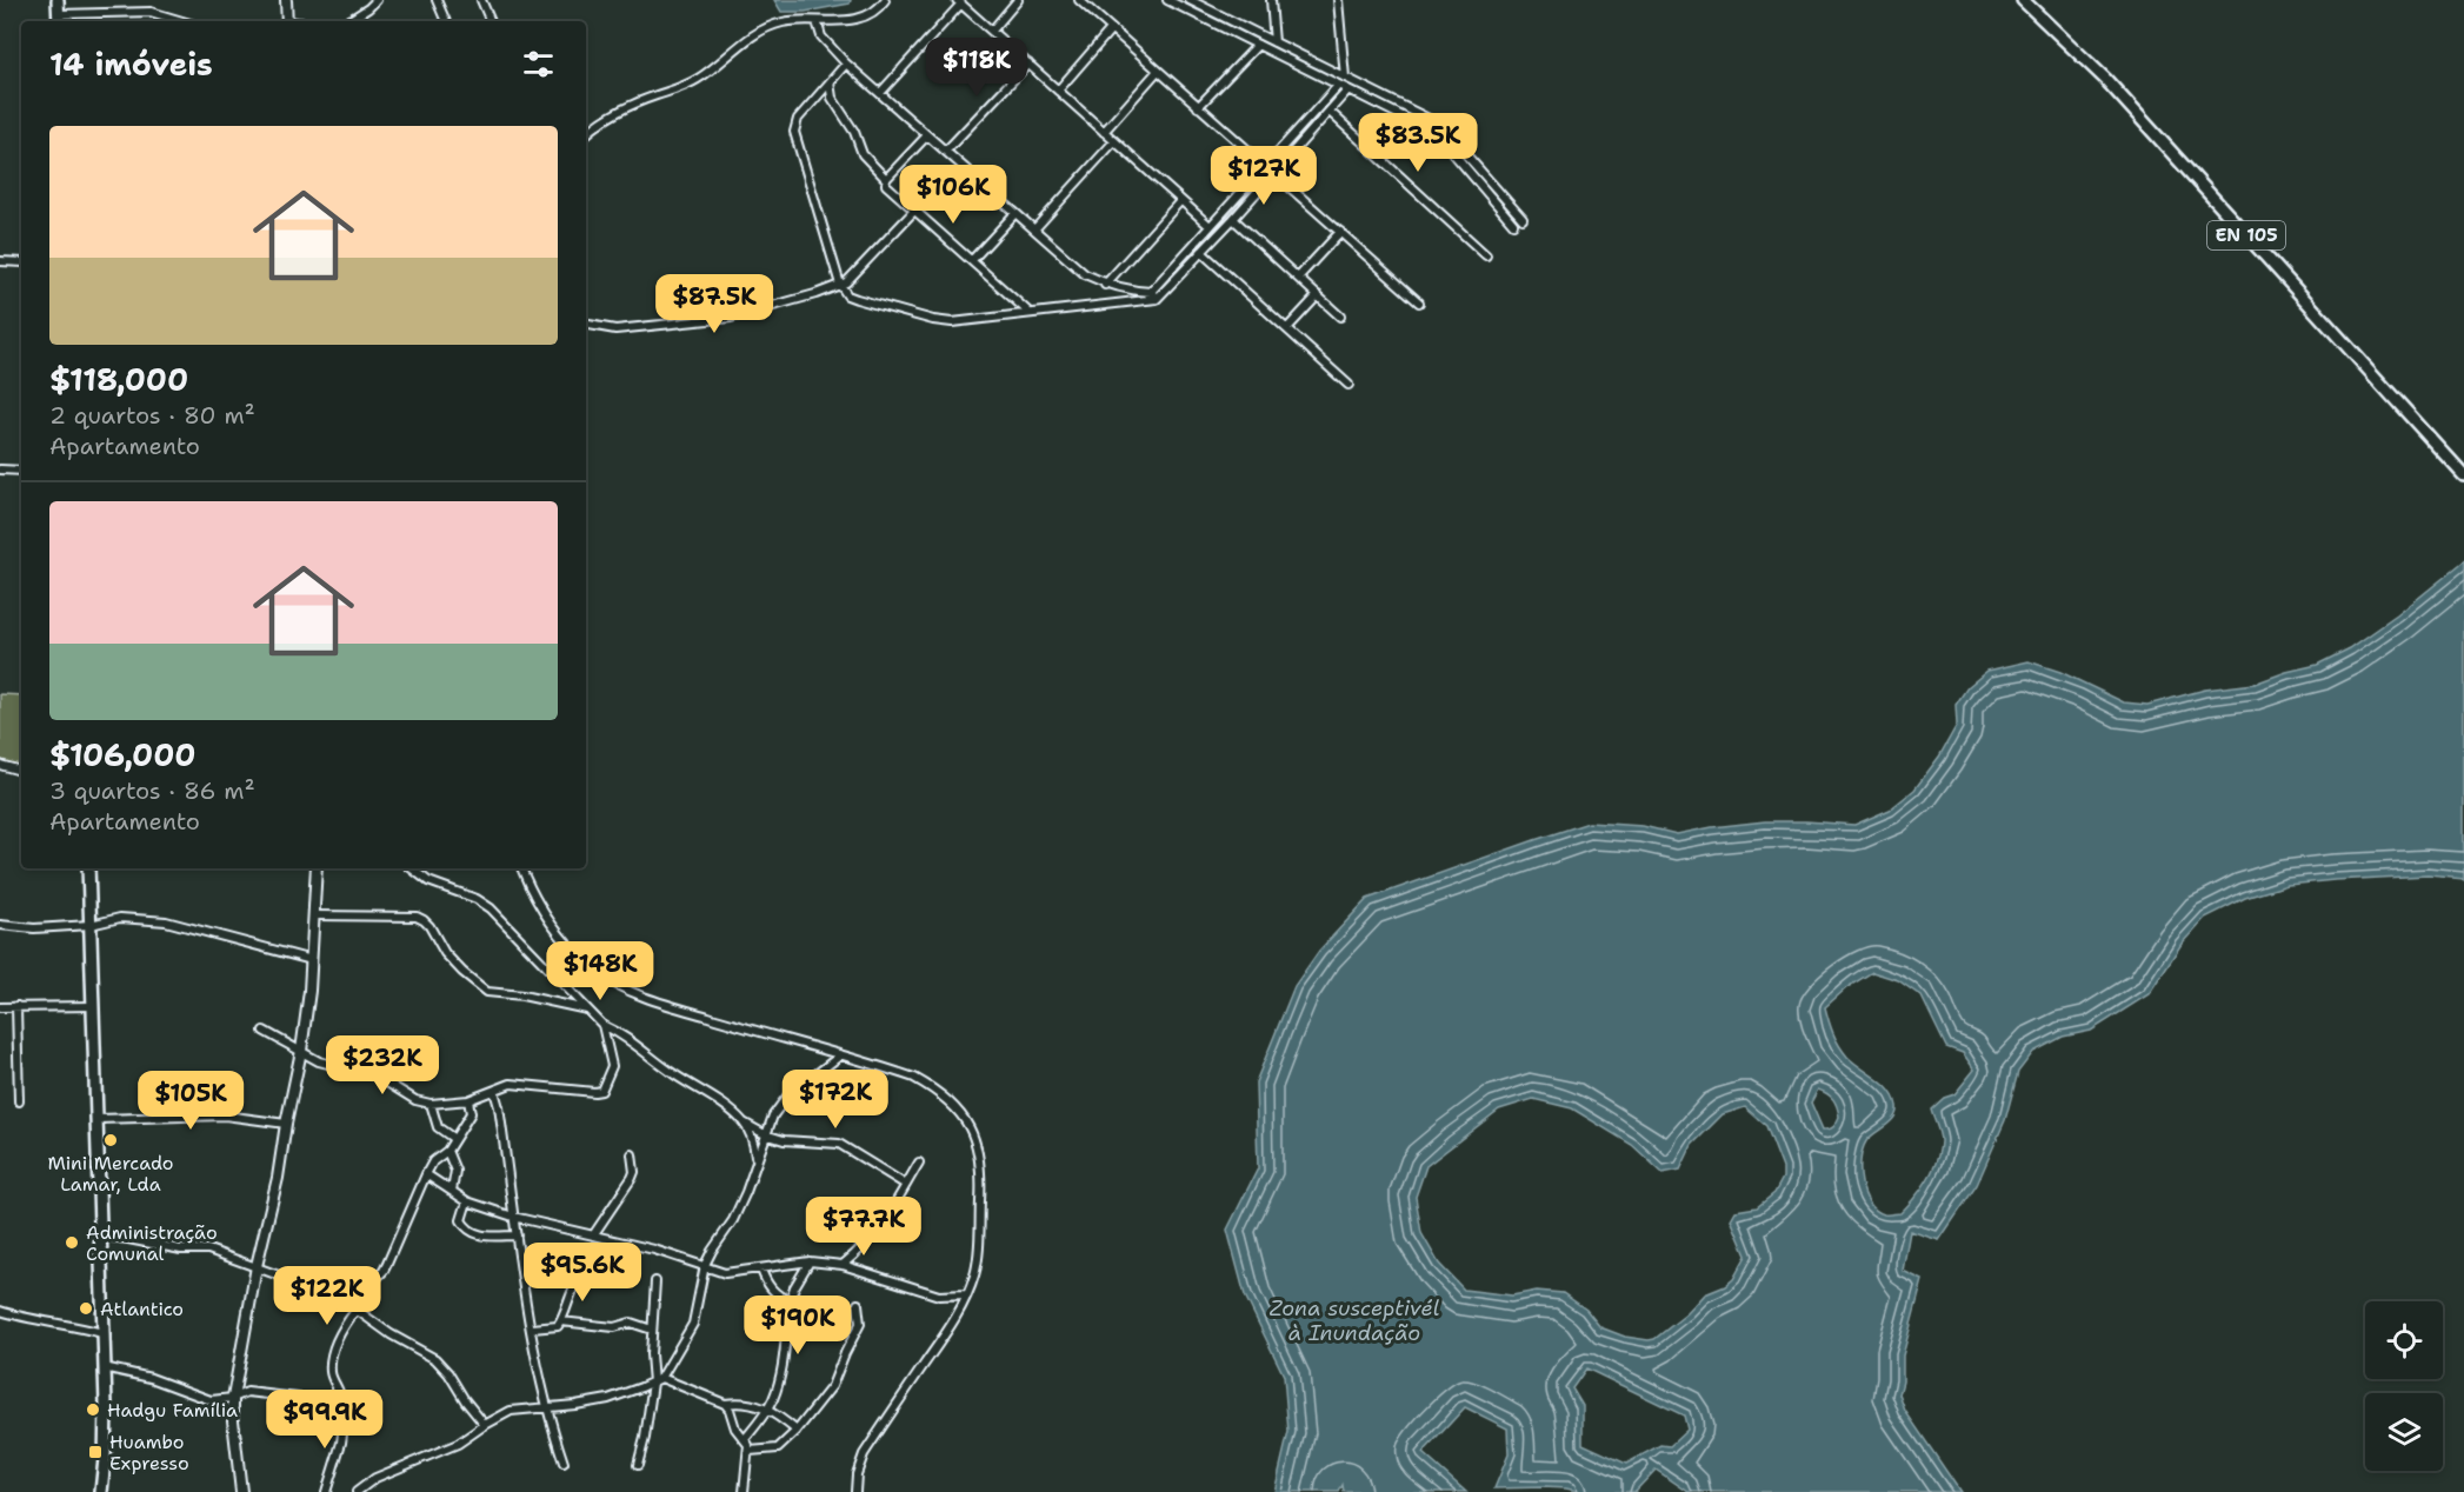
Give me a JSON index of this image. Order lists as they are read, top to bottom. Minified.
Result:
{"streets":{"main road":["EN 105"]},"water":["Zona susceptivél à Inundação"],"places":{"other":["Mini Mercado Lamar, Lda","Administração Comunal","Atlantico","Hadgu Família"],"transit":["Huambo Expresso"]},"page":{"heading":"14 imóveis","price":["$118K","$83.5K","$127K","$106K","$87.5K","$148K","$232K","$172K","$105K","$77.7K","$95.6K","$122K","$190K","$99.9K"],"list":[{"name":"$118,000","note":"2 quartos · 80 m² · Apartamento"},{"name":"$106,000","note":"3 quartos · 86 m² · Apartamento"}]}}
